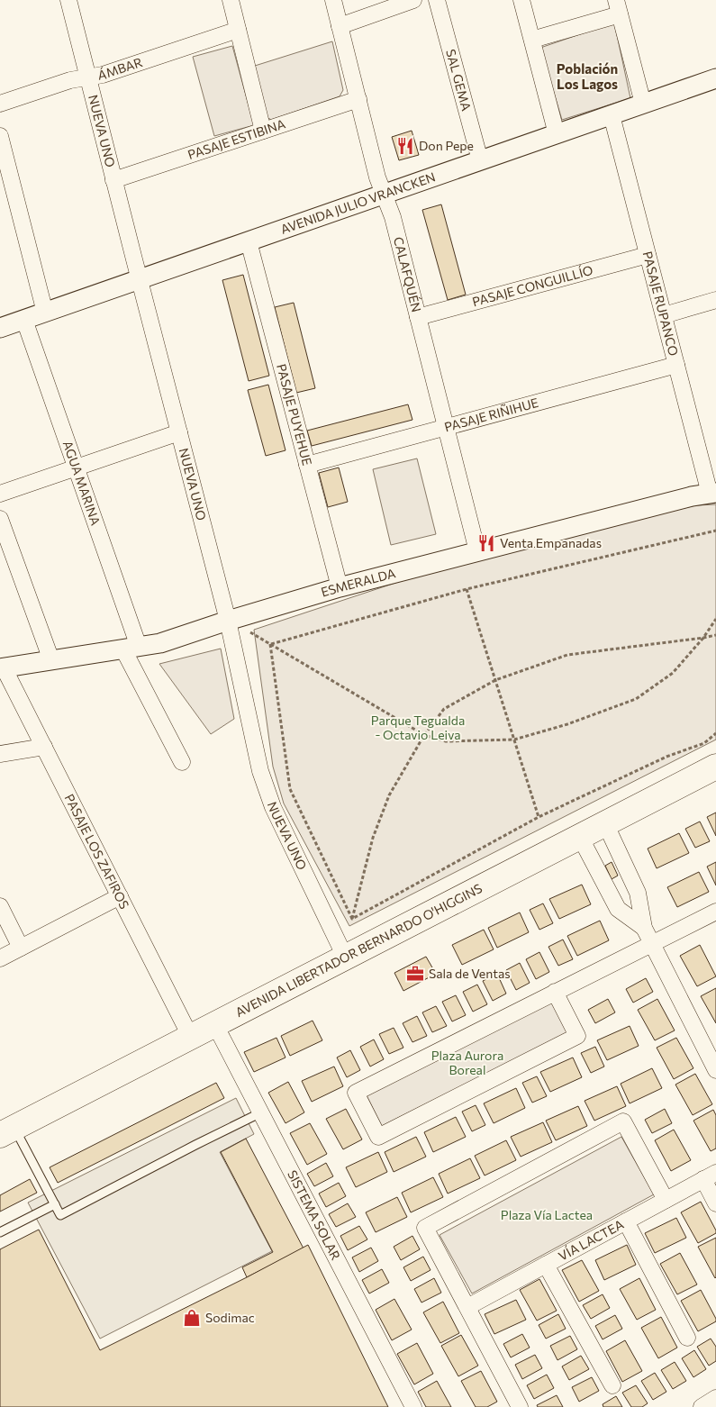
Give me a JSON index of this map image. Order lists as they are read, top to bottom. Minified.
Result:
{"streets":{"main road":["AVENIDA LIBERTADOR BERNARDO O'HIGGINS"],"street":["ÁMBAR","SAL GEMA","NUEVA UNO","PASAJE ESTIBINA","AVENIDA JULIO VRANCKEN","CALAFQUÉN","PASAJE CONGUILLÍO","PASAJE RUPANCO","PASAJE PUYEHUE","PASAJE RIÑIHUE","AGUA MARINA","ESMERALDA","PASAJE LOS ZAFIROS","SISTEMA SOLAR","VÍA LACTEA"]},"crossings":[["ÁMBAR","NUEVA UNO"],["SAL GEMA","AVENIDA JULIO VRANCKEN"],["NUEVA UNO","PASAJE ESTIBINA"],["NUEVA UNO","AVENIDA JULIO VRANCKEN"],["NUEVA UNO","ESMERALDA"],["NUEVA UNO","AVENIDA LIBERTADOR BERNARDO O'HIGGINS"],["PASAJE ESTIBINA","CALAFQUÉN"],["AVENIDA JULIO VRANCKEN","CALAFQUÉN"],["AVENIDA JULIO VRANCKEN","PASAJE RUPANCO"],["AVENIDA JULIO VRANCKEN","PASAJE PUYEHUE"],["AVENIDA JULIO VRANCKEN","AGUA MARINA"],["CALAFQUÉN","PASAJE CONGUILLÍO"],["CALAFQUÉN","PASAJE RIÑIHUE"],["CALAFQUÉN","ESMERALDA"],["PASAJE CONGUILLÍO","PASAJE RUPANCO"],["PASAJE RUPANCO","PASAJE RIÑIHUE"],["PASAJE RUPANCO","ESMERALDA"],["PASAJE PUYEHUE","PASAJE RIÑIHUE"],["PASAJE PUYEHUE","ESMERALDA"],["AGUA MARINA","ESMERALDA"],["ESMERALDA","PASAJE LOS ZAFIROS"],["PASAJE LOS ZAFIROS","AVENIDA LIBERTADOR BERNARDO O'HIGGINS"],["AVENIDA LIBERTADOR BERNARDO O'HIGGINS","SISTEMA SOLAR"]],"districts":["Población Los Lagos"],"parks":["Parque Tegualda - Octavio Leiva","Plaza Aurora Boreal","Plaza Vía Lactea"],"places":{"restaurant":["Don Pepe","Venta Empanadas"],"office":["Sala de Ventas"],"shop":["Sodimac"]}}
